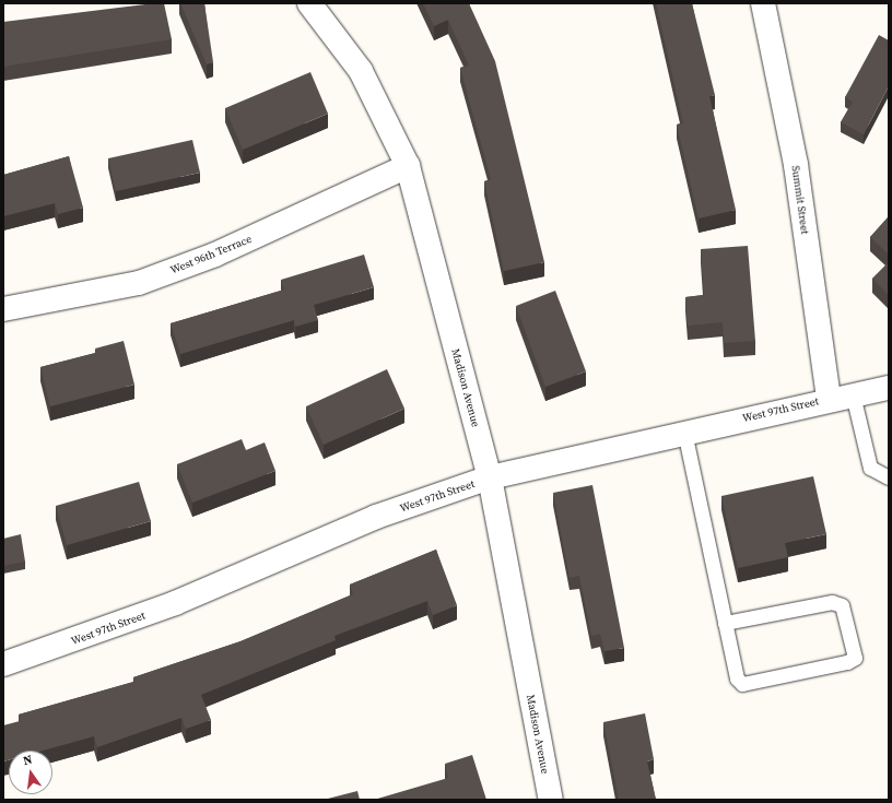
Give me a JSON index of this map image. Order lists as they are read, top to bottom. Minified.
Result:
{"streets":{"street":["Summit Street","West 96th Terrace","Madison Avenue","West 97th Street"]},"crossings":[["Summit Street","West 97th Street"],["West 96th Terrace","Madison Avenue"],["Madison Avenue","West 97th Street"]],"north":"top"}
